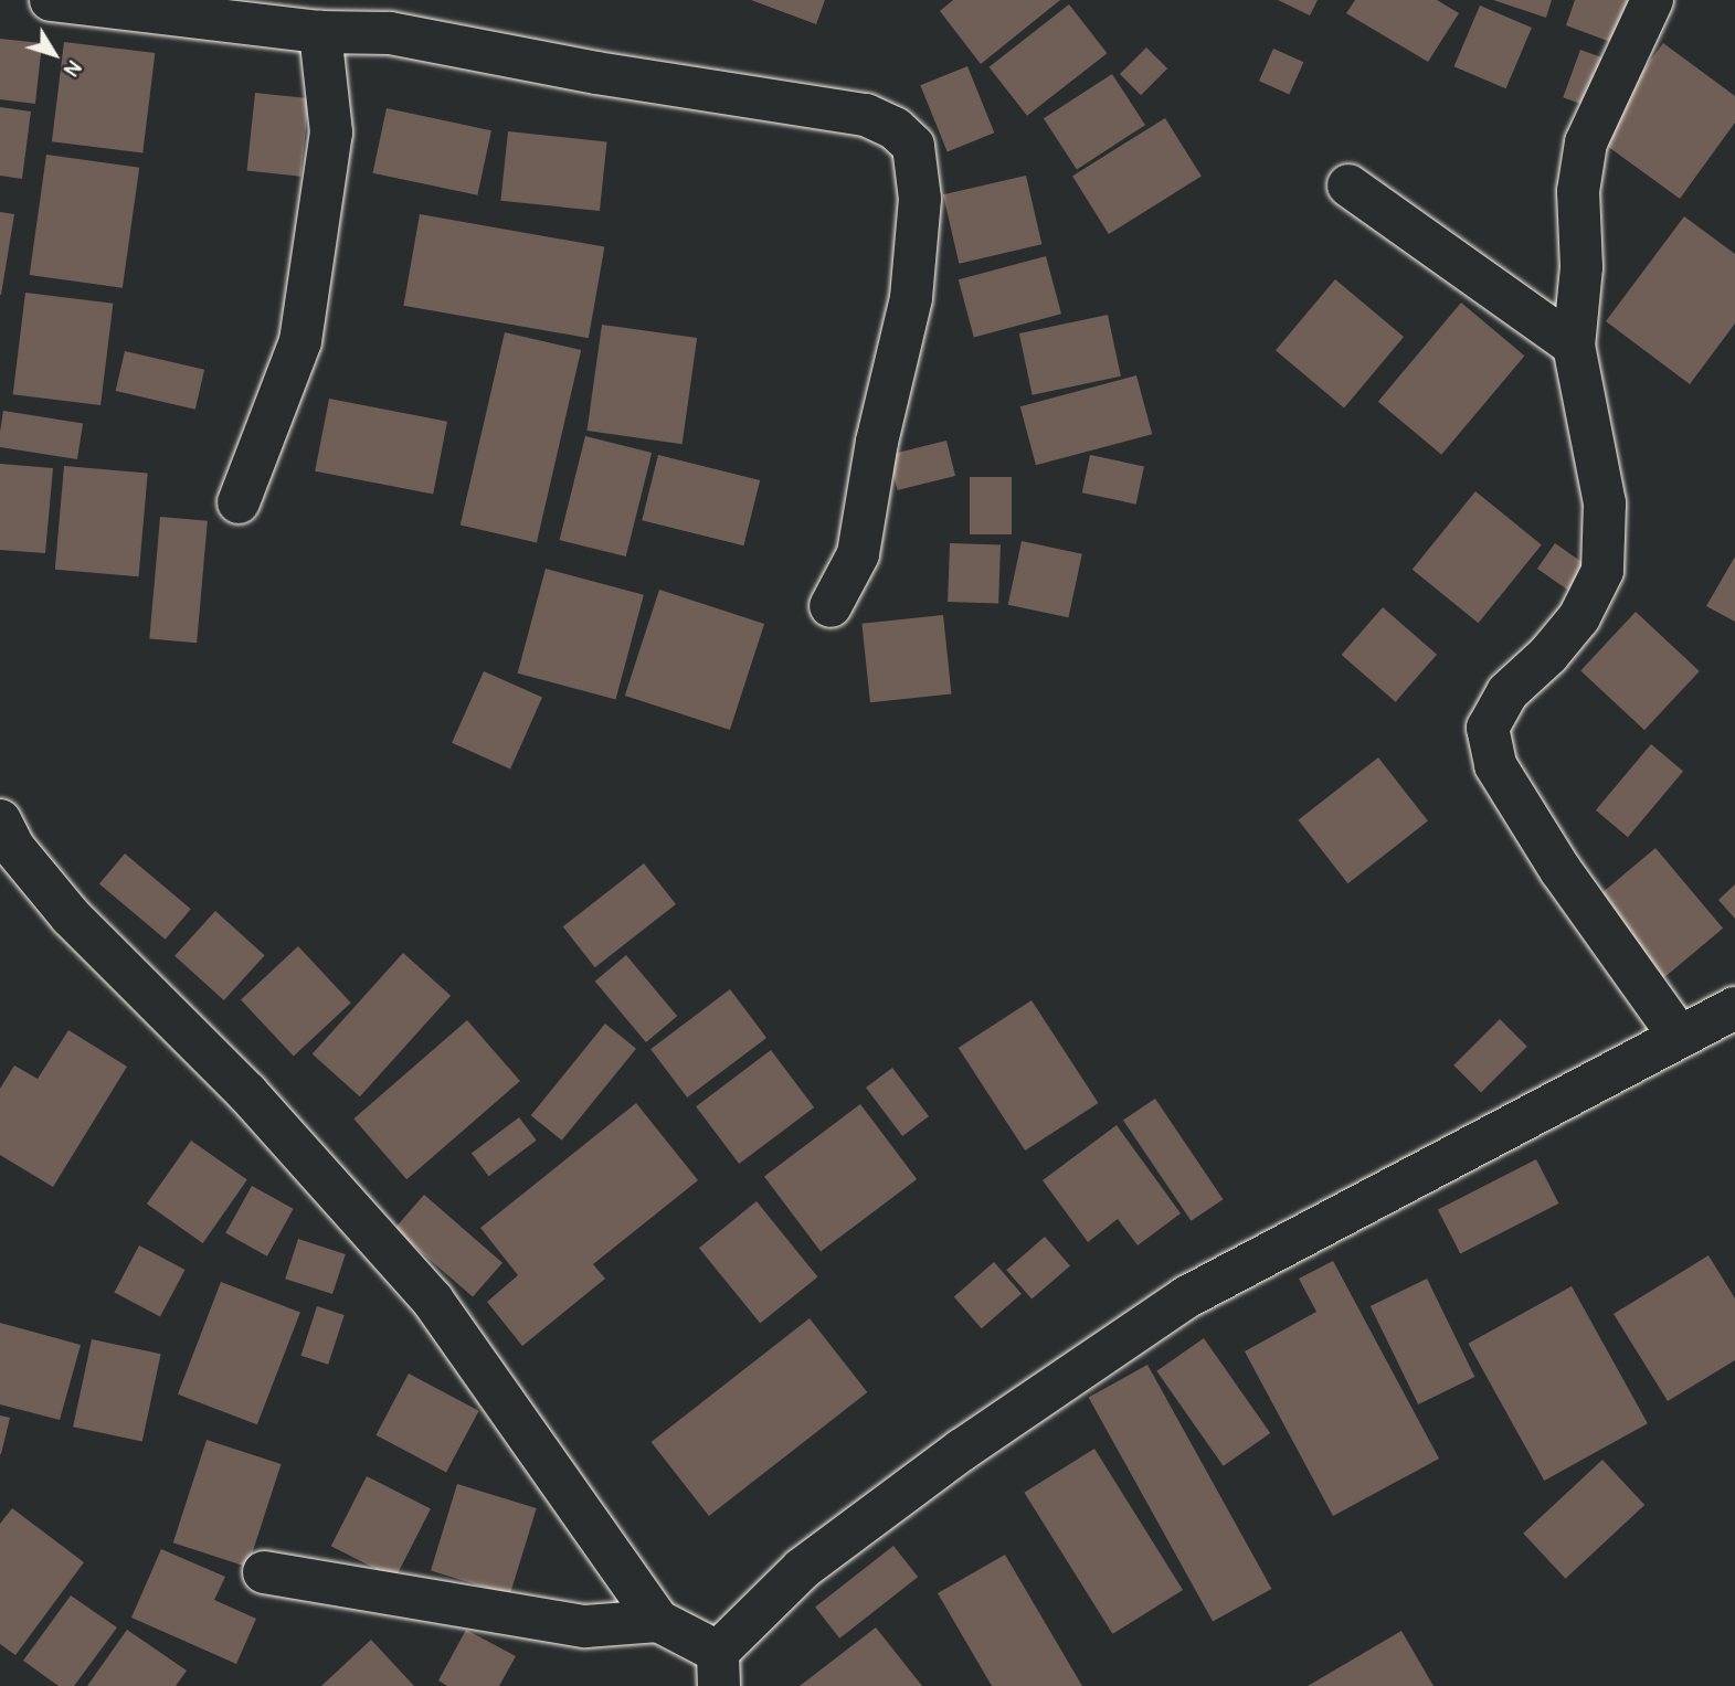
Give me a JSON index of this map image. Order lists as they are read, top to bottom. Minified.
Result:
{"north":"bottom right"}
